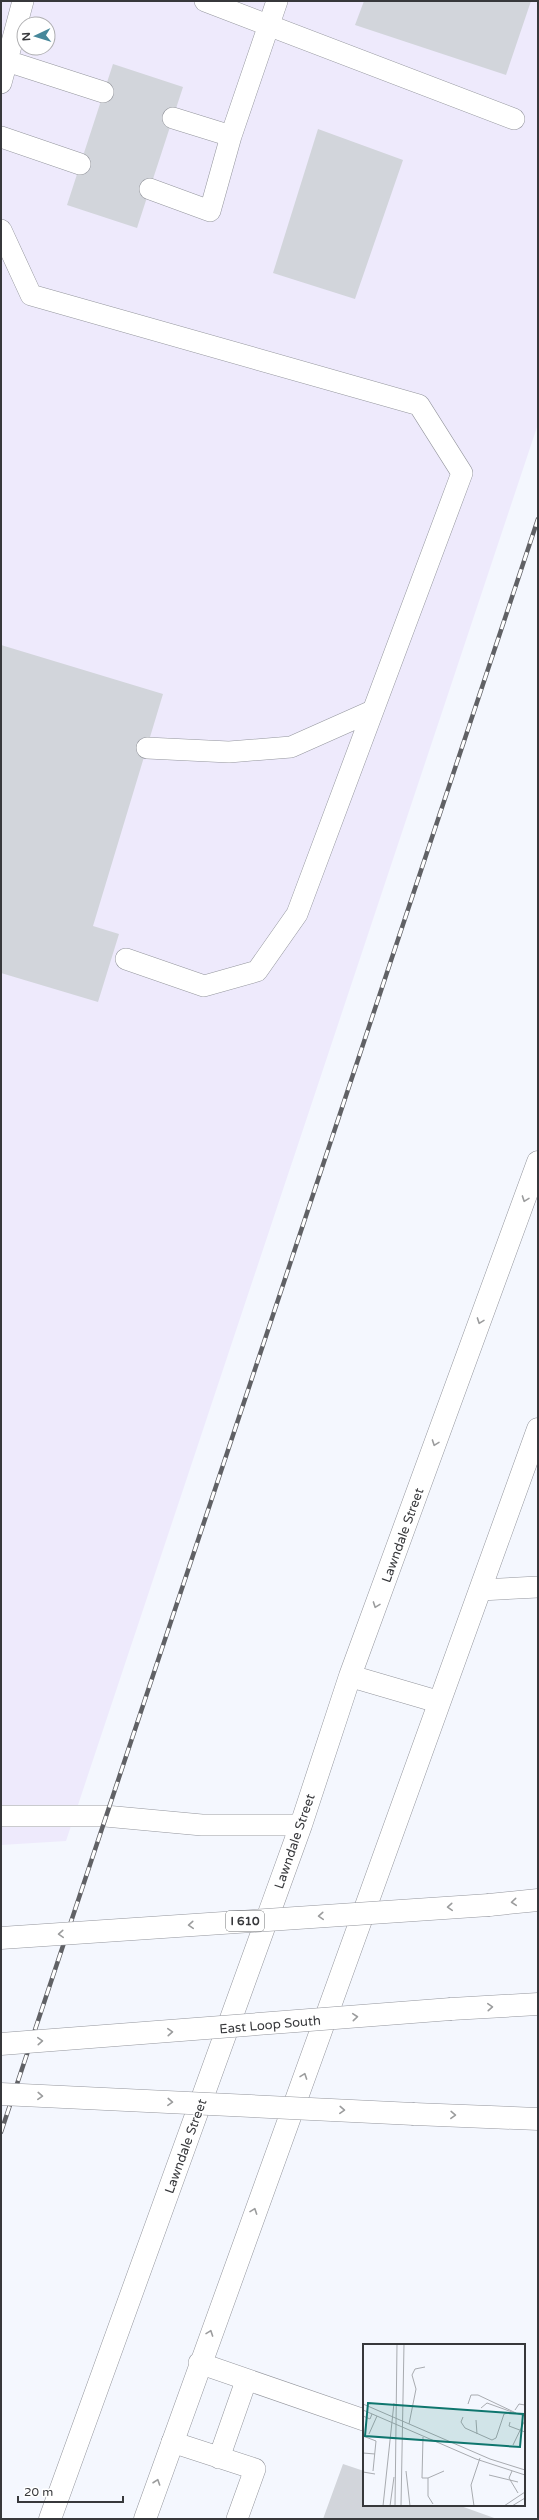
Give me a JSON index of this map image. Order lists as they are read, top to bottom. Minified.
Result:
{"streets":{"main road":["Lawndale Street","I 610","East Loop South"]},"scale_bar":"20 m","north":"left"}
